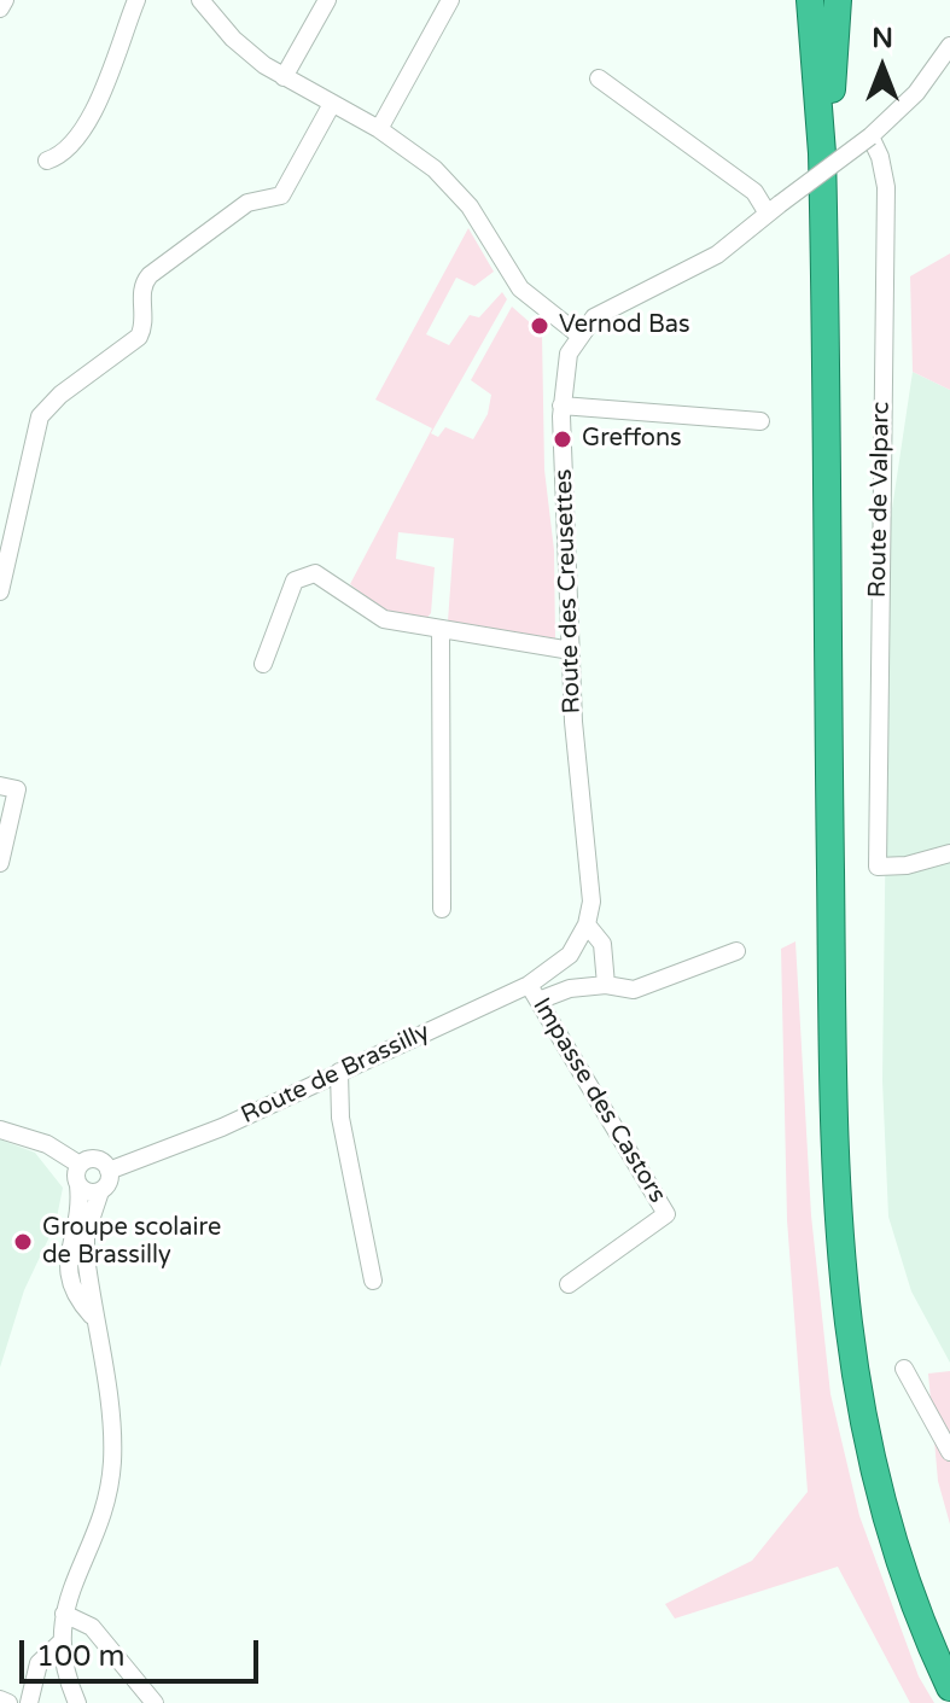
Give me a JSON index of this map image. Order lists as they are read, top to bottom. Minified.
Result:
{"streets":{"street":["Route de Valparc","Route des Creusettes","Route de Brassilly","Impasse des Castors"]},"crossings":[["Route des Creusettes","Route de Brassilly"],["Route de Brassilly","Impasse des Castors"]],"places":["Vernod Bas","Greffons","Groupe scolaire de Brassilly"],"scale_bar":"100 m","north":"top"}
